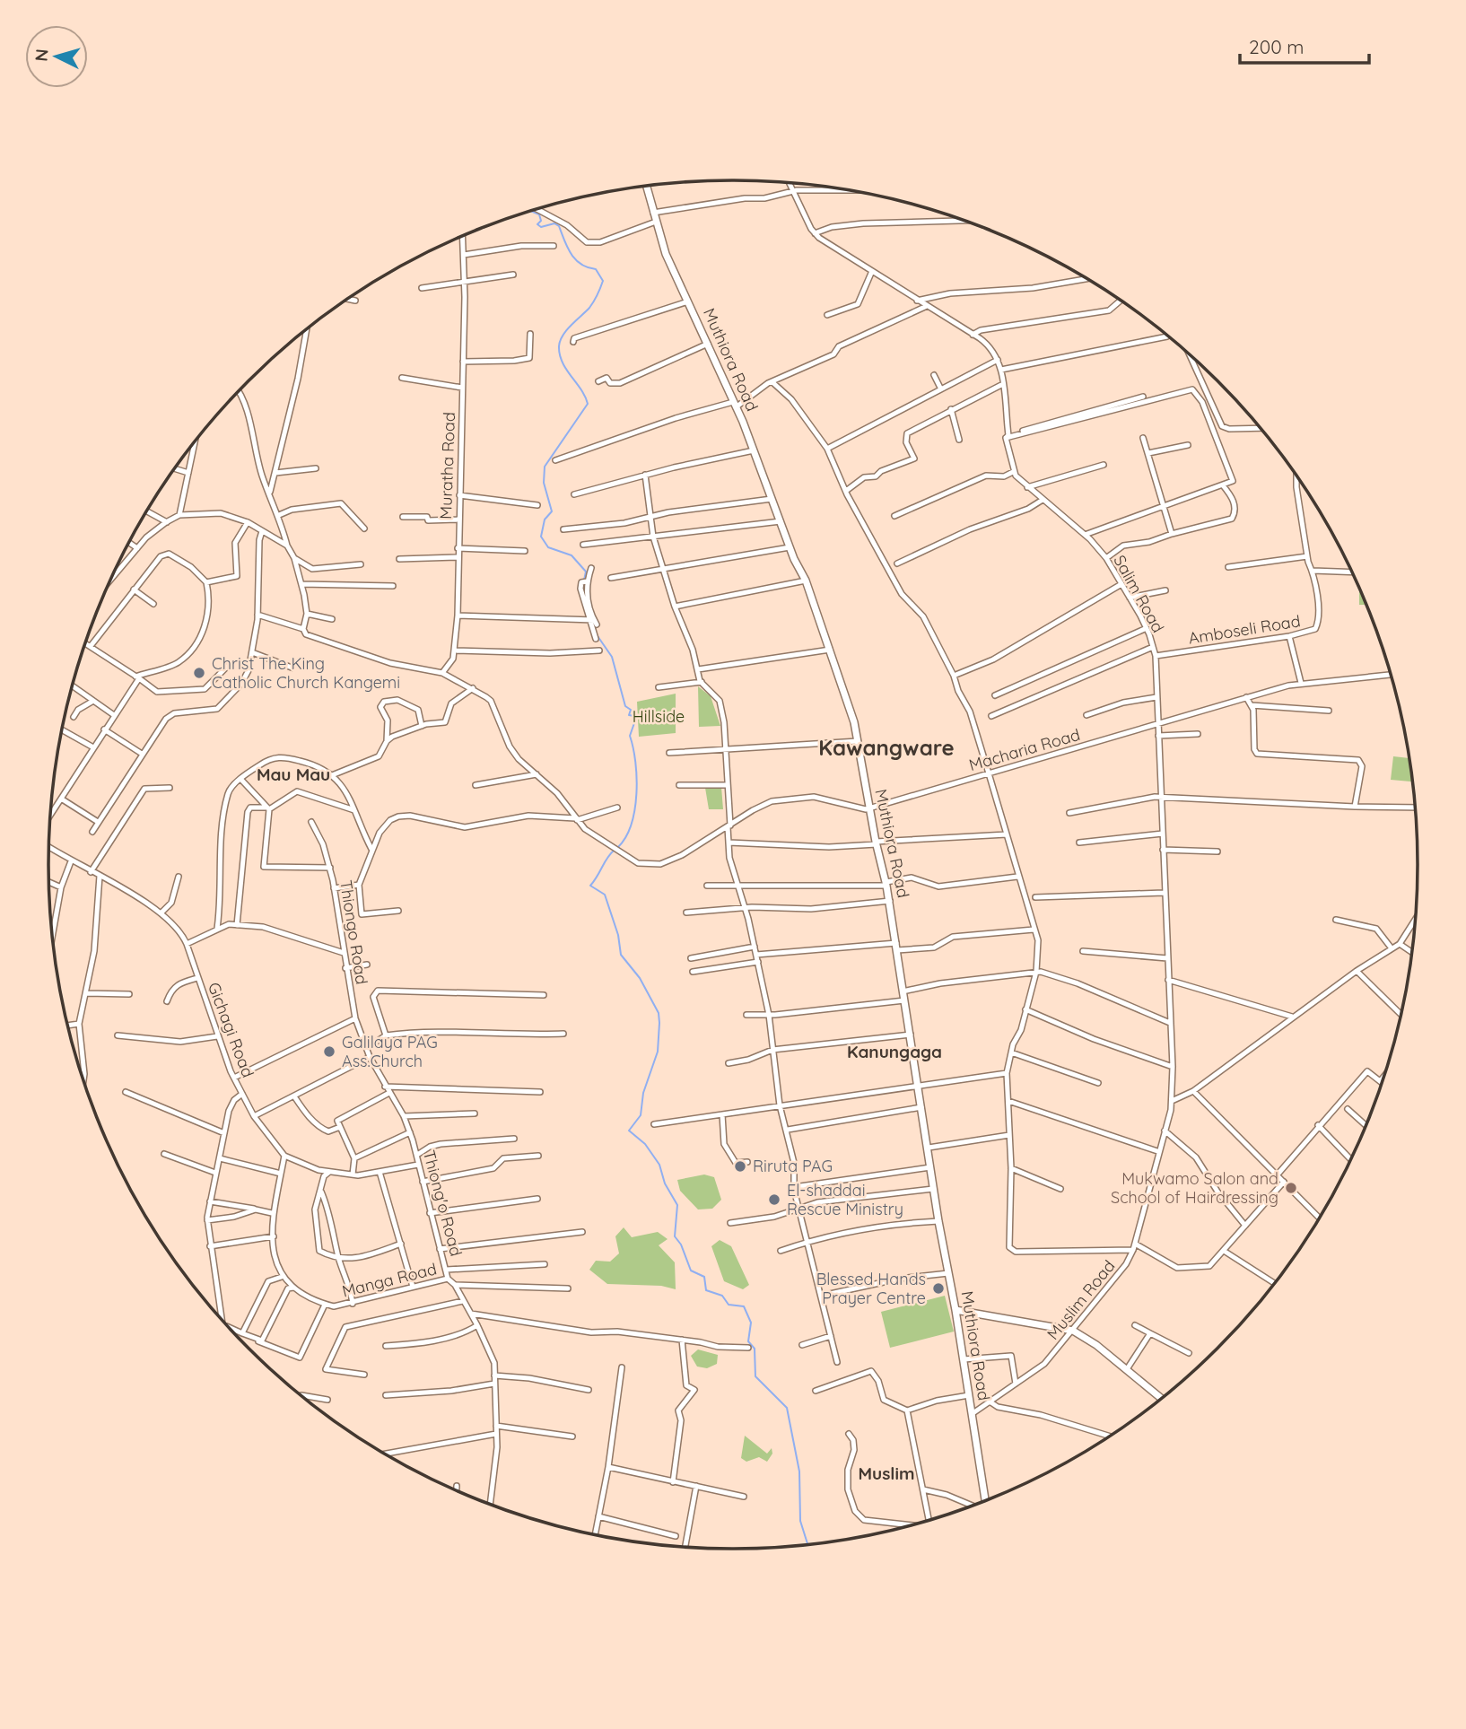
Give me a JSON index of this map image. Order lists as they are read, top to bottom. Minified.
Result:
{"streets":{"street":["Muthiora Road","Muratha Road","Salim Road","Amboseli Road","Macharia Road","Thiongo Road","Gichagi Road","Thiong'o Road","Manga Road","Muslim Road"]},"crossings":[["Muthiora Road","Macharia Road"],["Muthiora Road","Muslim Road"],["Salim Road","Amboseli Road"],["Salim Road","Macharia Road"],["Salim Road","Muslim Road"],["Thiongo Road","Thiong'o Road"],["Thiong'o Road","Manga Road"]],"districts":["Kawangware","Mau Mau","Kanungaga","Muslim"],"parks":["Hillside"],"places":["Christ The King Catholic Church Kangemi","Galilaya PAG Ass.Church","Riruta PAG","Mukwamo Salon and School of Hairdressing","El-shaddai Rescue Ministry","Blessed Hands Prayer Centre"],"scale_bar":"200 m","north":"left"}
